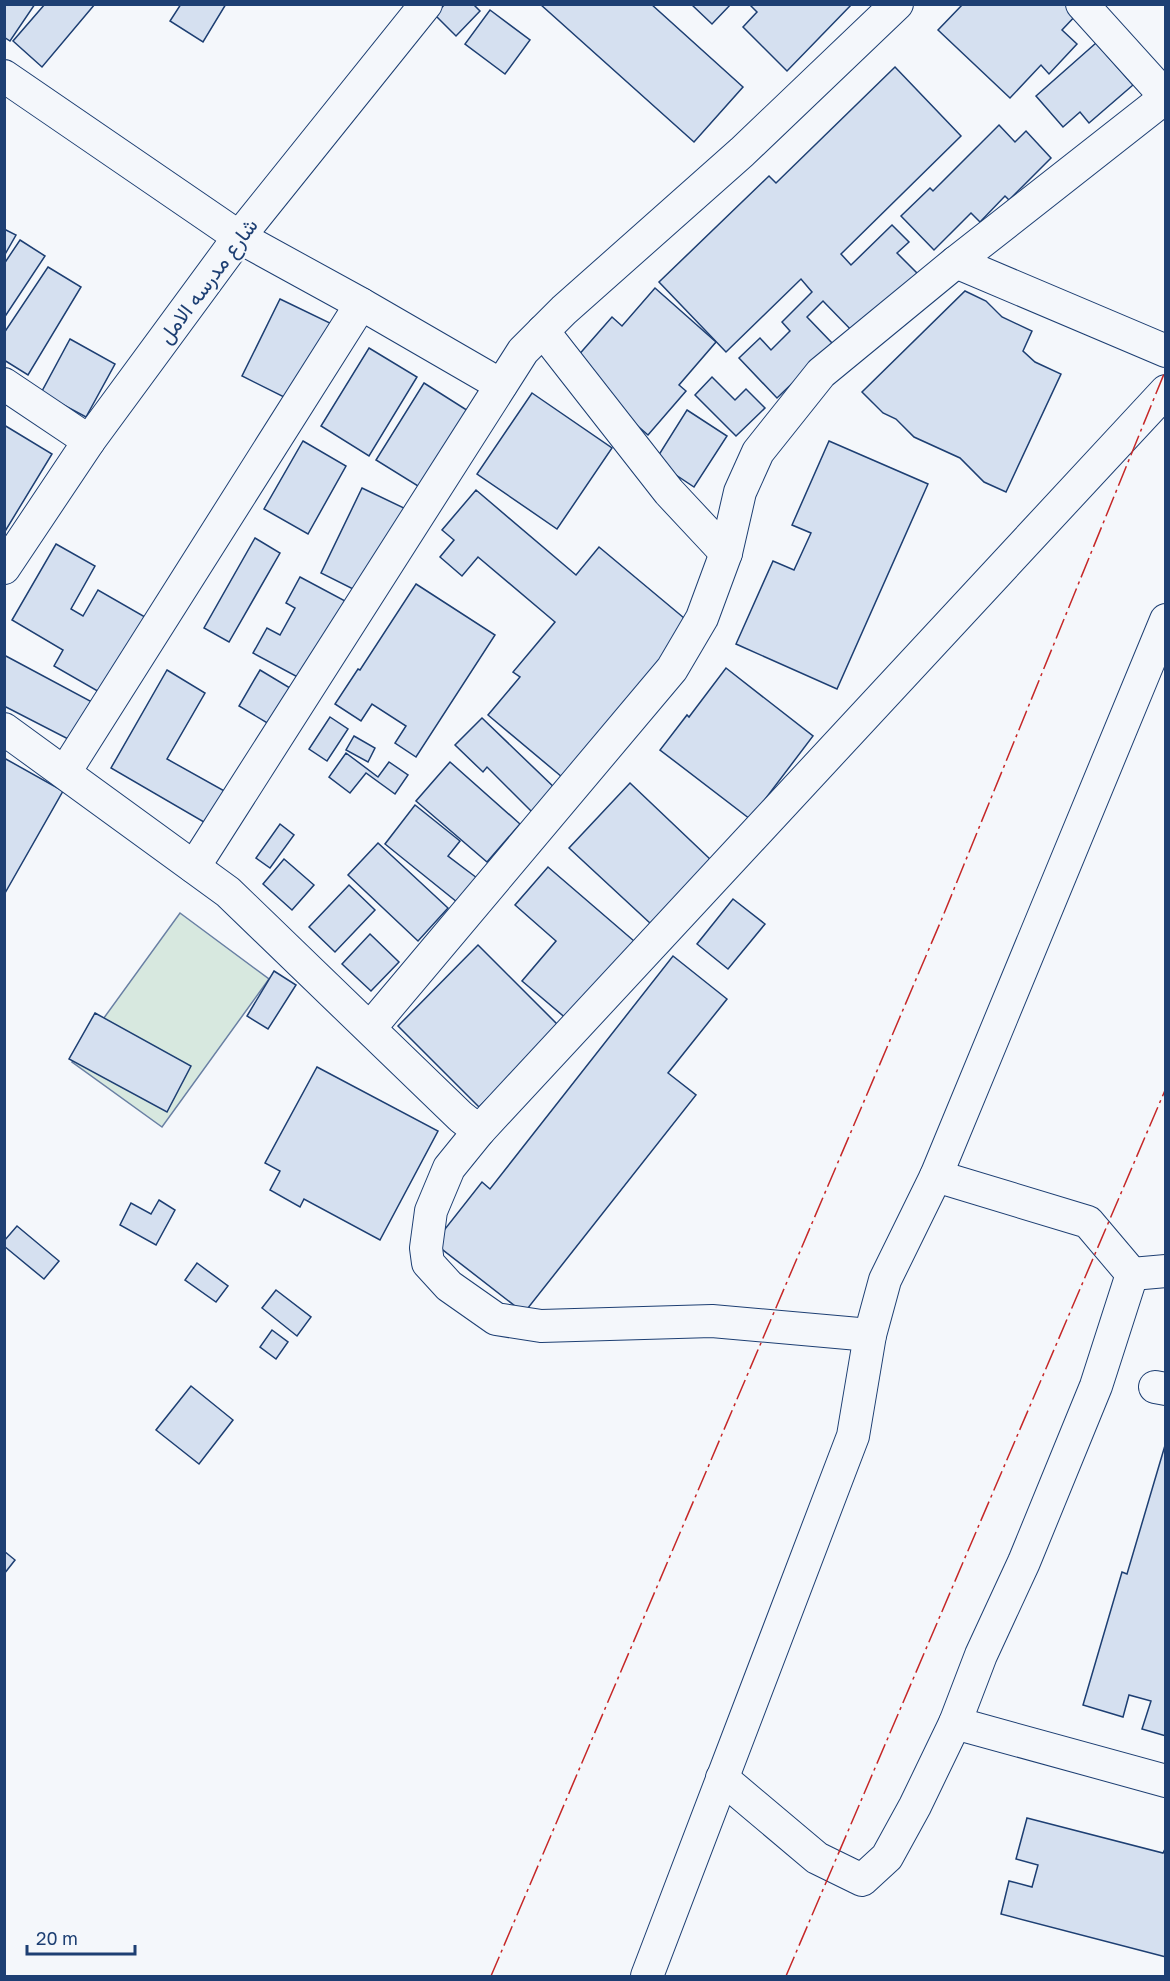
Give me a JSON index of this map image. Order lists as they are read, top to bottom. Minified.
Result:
{"streets":{"street":["شارع مدرسه الامل"]},"scale_bar":"20 m"}
